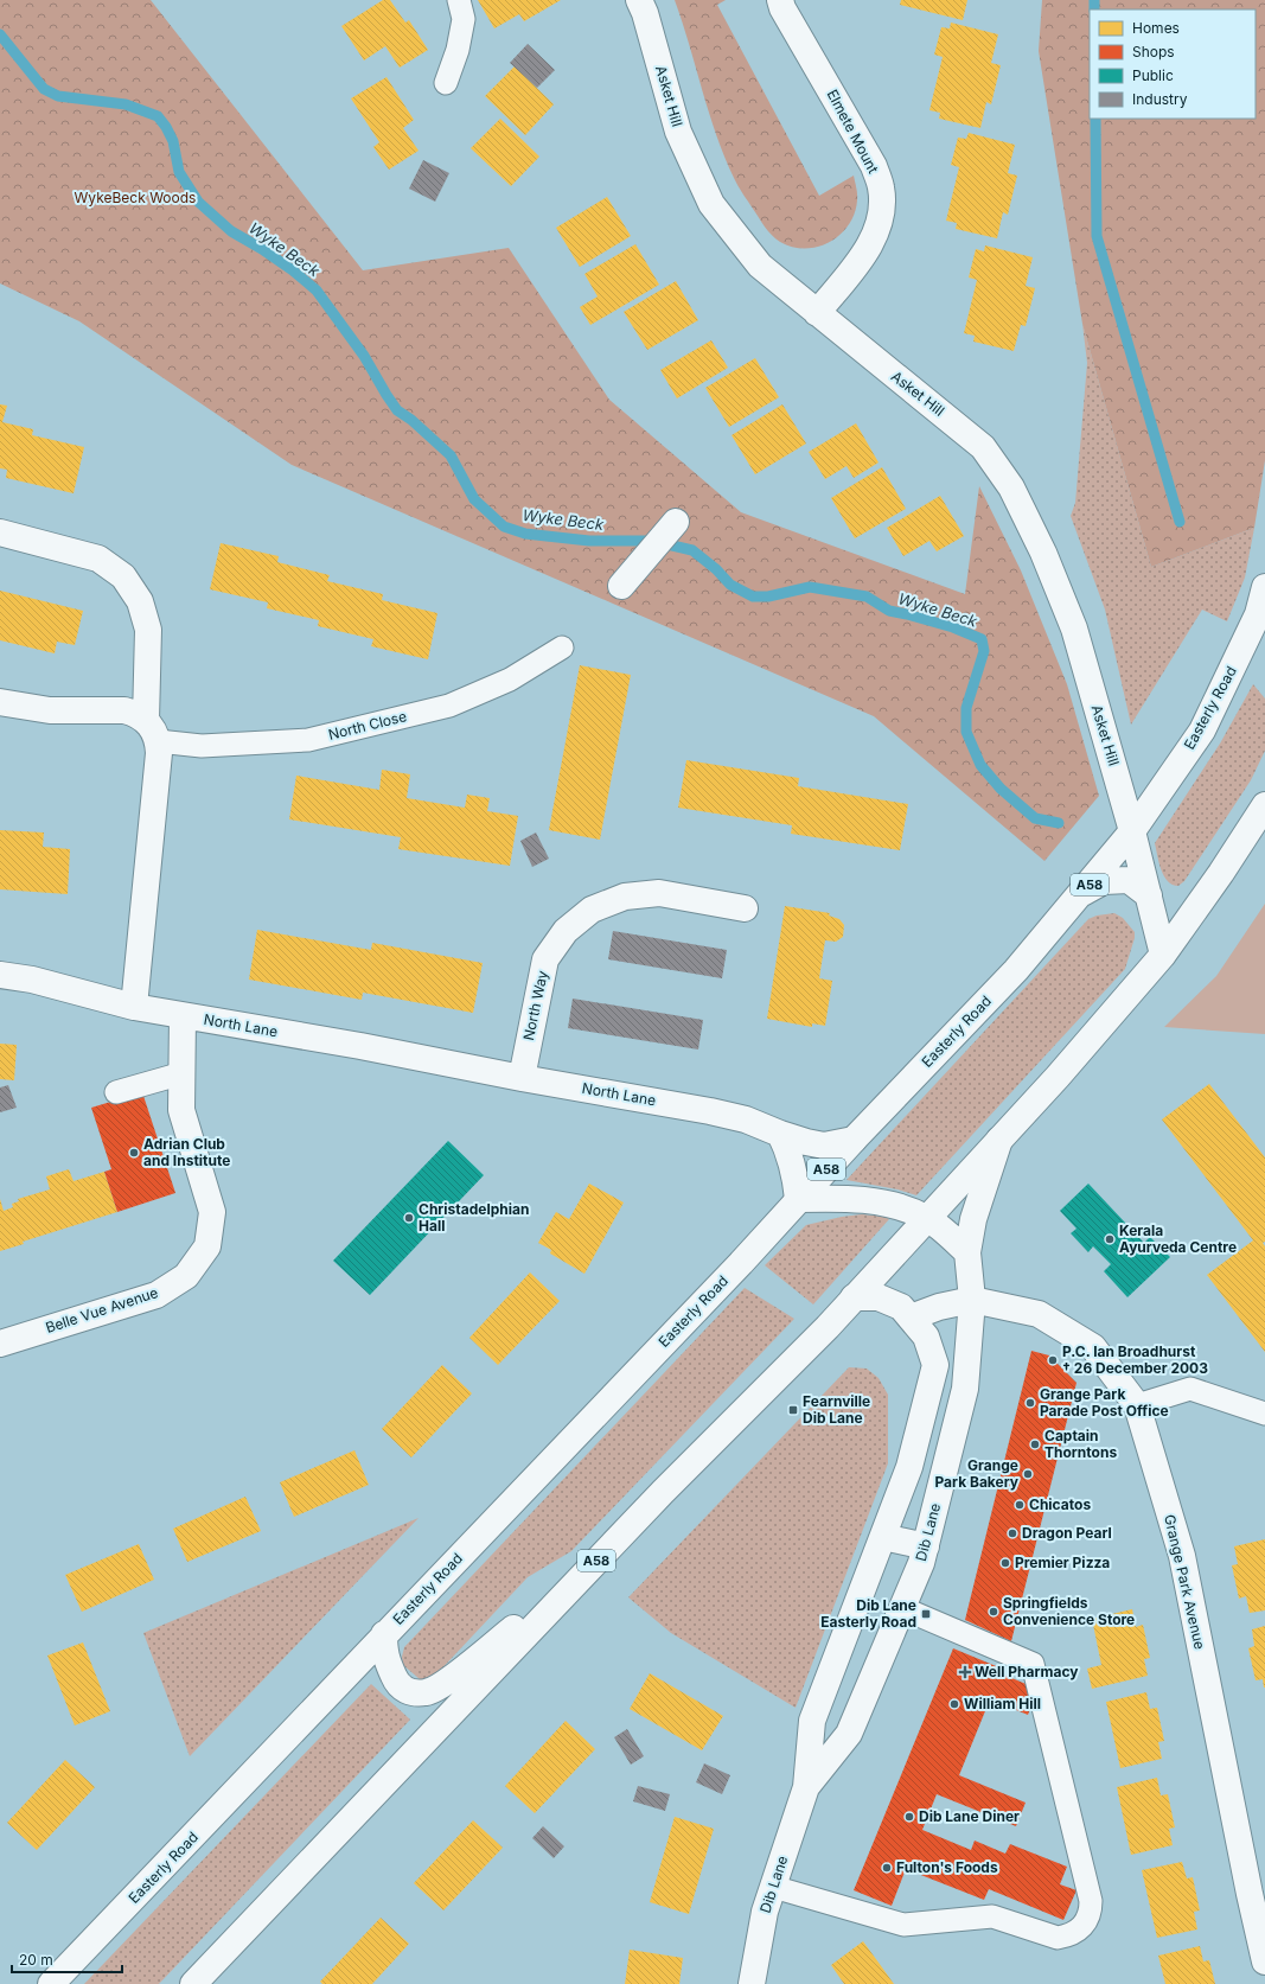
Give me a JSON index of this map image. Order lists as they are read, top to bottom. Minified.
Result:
{"streets":{"street":["Asket Hill","Elmete Mount","Easterly Road","A58","North Way","North Lane","Belle Vue Avenue","Dib Lane","Grange Park Avenue"],"lane":["North Close"]},"crossings":[["Asket Hill","Elmete Mount"],["Asket Hill","Easterly Road"],["Asket Hill","A58"],["Easterly Road","North Lane"],["A58","Dib Lane"],["North Way","North Lane"],["North Lane","Belle Vue Avenue"],["Dib Lane","Grange Park Avenue"]],"water":["Wyke Beck"],"parks":["WykeBeck Woods"],"places":{"other":["Adrian Club and Institute","Christadelphian Hall","Kerala Ayurveda Centre","P.C. Ian Broadhurst † 26 December 2003","Grange Park Parade Post Office","Captain Thorntons","Grange Park Bakery","Chicatos","Dragon Pearl","Premier Pizza","Springfields Convenience Store","William Hill","Dib Lane Diner","Fulton's Foods"],"transit":["Fearnville Dib Lane","Dib Lane Easterly Road"],"health":["Well Pharmacy"]},"legend":["Homes","Shops","Public","Industry"],"scale_bar":"20 m"}
